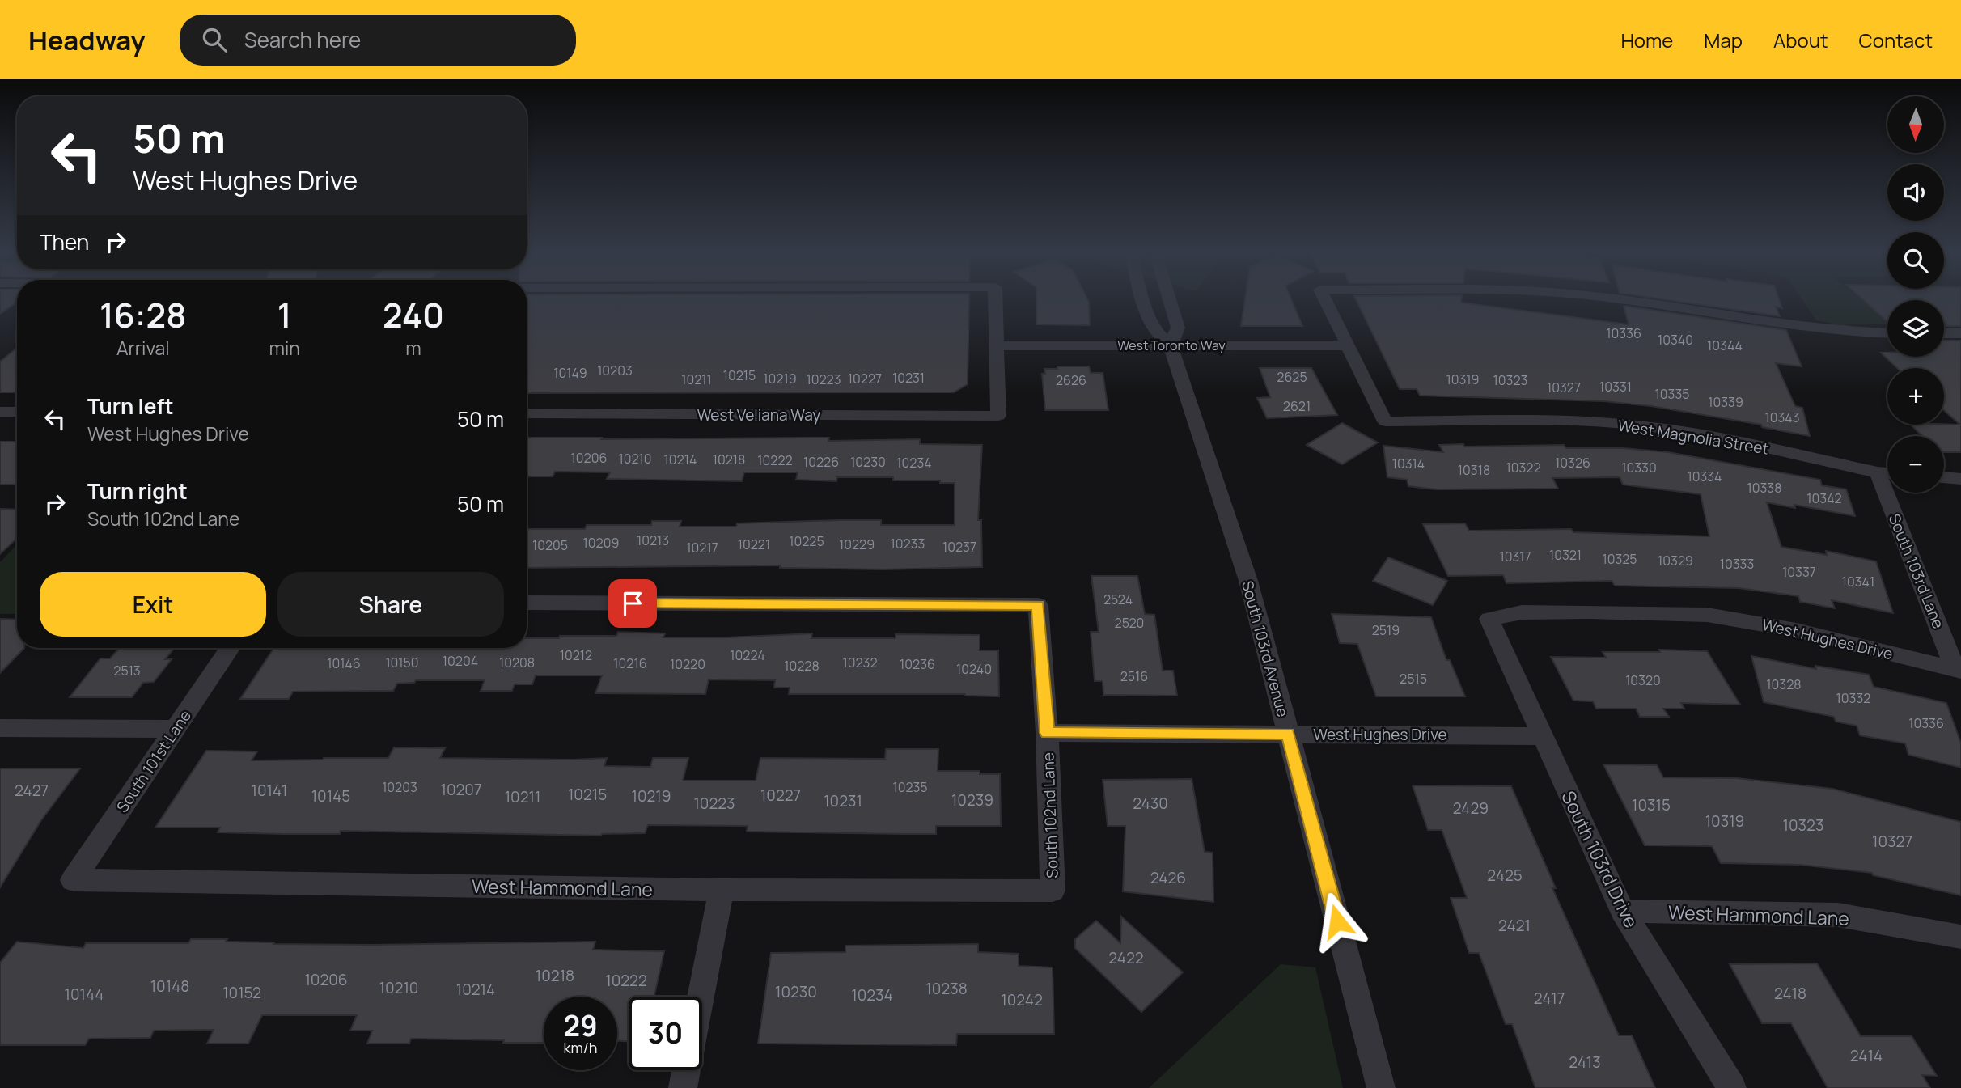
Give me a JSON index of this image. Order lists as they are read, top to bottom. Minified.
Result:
{"streets":{"street":["West Toronto Way","West Veliana Way","West Magnolia Street","South 103rd Lane","West Hughes Drive","South 103rd Avenue","South 101st Lane","South 102nd Lane","South 103rd Drive","West Hammond Lane"]},"crossings":[["West Toronto Way","West Veliana Way"],["West Toronto Way","West Magnolia Street"],["West Toronto Way","South 103rd Avenue"],["South 103rd Lane","West Hughes Drive"],["West Hughes Drive","South 103rd Avenue"],["West Hughes Drive","South 102nd Lane"],["West Hughes Drive","South 103rd Drive"],["South 101st Lane","West Hammond Lane"],["South 102nd Lane","West Hammond Lane"],["South 103rd Drive","West Hammond Lane"]],"house_numbers":["10336","10340","10344","10203","10149","10215","2625","10231","10219","10227","10211","10223","10319","2626","10323","10331","10327","10335","10339","2621","10343","10206","10210","10214","10218","10222","10226","10230","10234","10326","10314","10322","10330","10318","10334","10338","10342","10213","10225","10209","10233","10221","10229","10205","10237","10217","10321","10317","10325","10329","10333","10337","10341","2524","2520","2519","10212","10224","10204","10150","10208","10232","10146","10216","10220","10236","10228","10240","2513","2516","2515","10320","10328","10332","10336","10203","10235","10207","2427","10141","10215","10227","10145","10219","10211","10239","10231","10223","2430","10315","2429","10319","10323","10327","2425","2426","2421","2422","10218","10206","10222","10148","10210","10238","10214","10230","10152","2418","10144","10234","2417","10242","2414","2413"],"north":"bottom","page":{"header":"Headway","search":"Search here","nav":["Home","Map","About","Contact"],"map_buttons":["+","−"],"turn":["50 m","West Hughes Drive"],"then":"Then","eta":["16:28","Arrival","1","min","240","m"],"list":[{"name":"Turn left","note":"West Hughes Drive","value":"50 m"},{"name":"Turn right","note":"South 102nd Lane","value":"50 m"}],"buttons":["Exit","Share"],"speed":"29 km/h","limit":"30"}}
